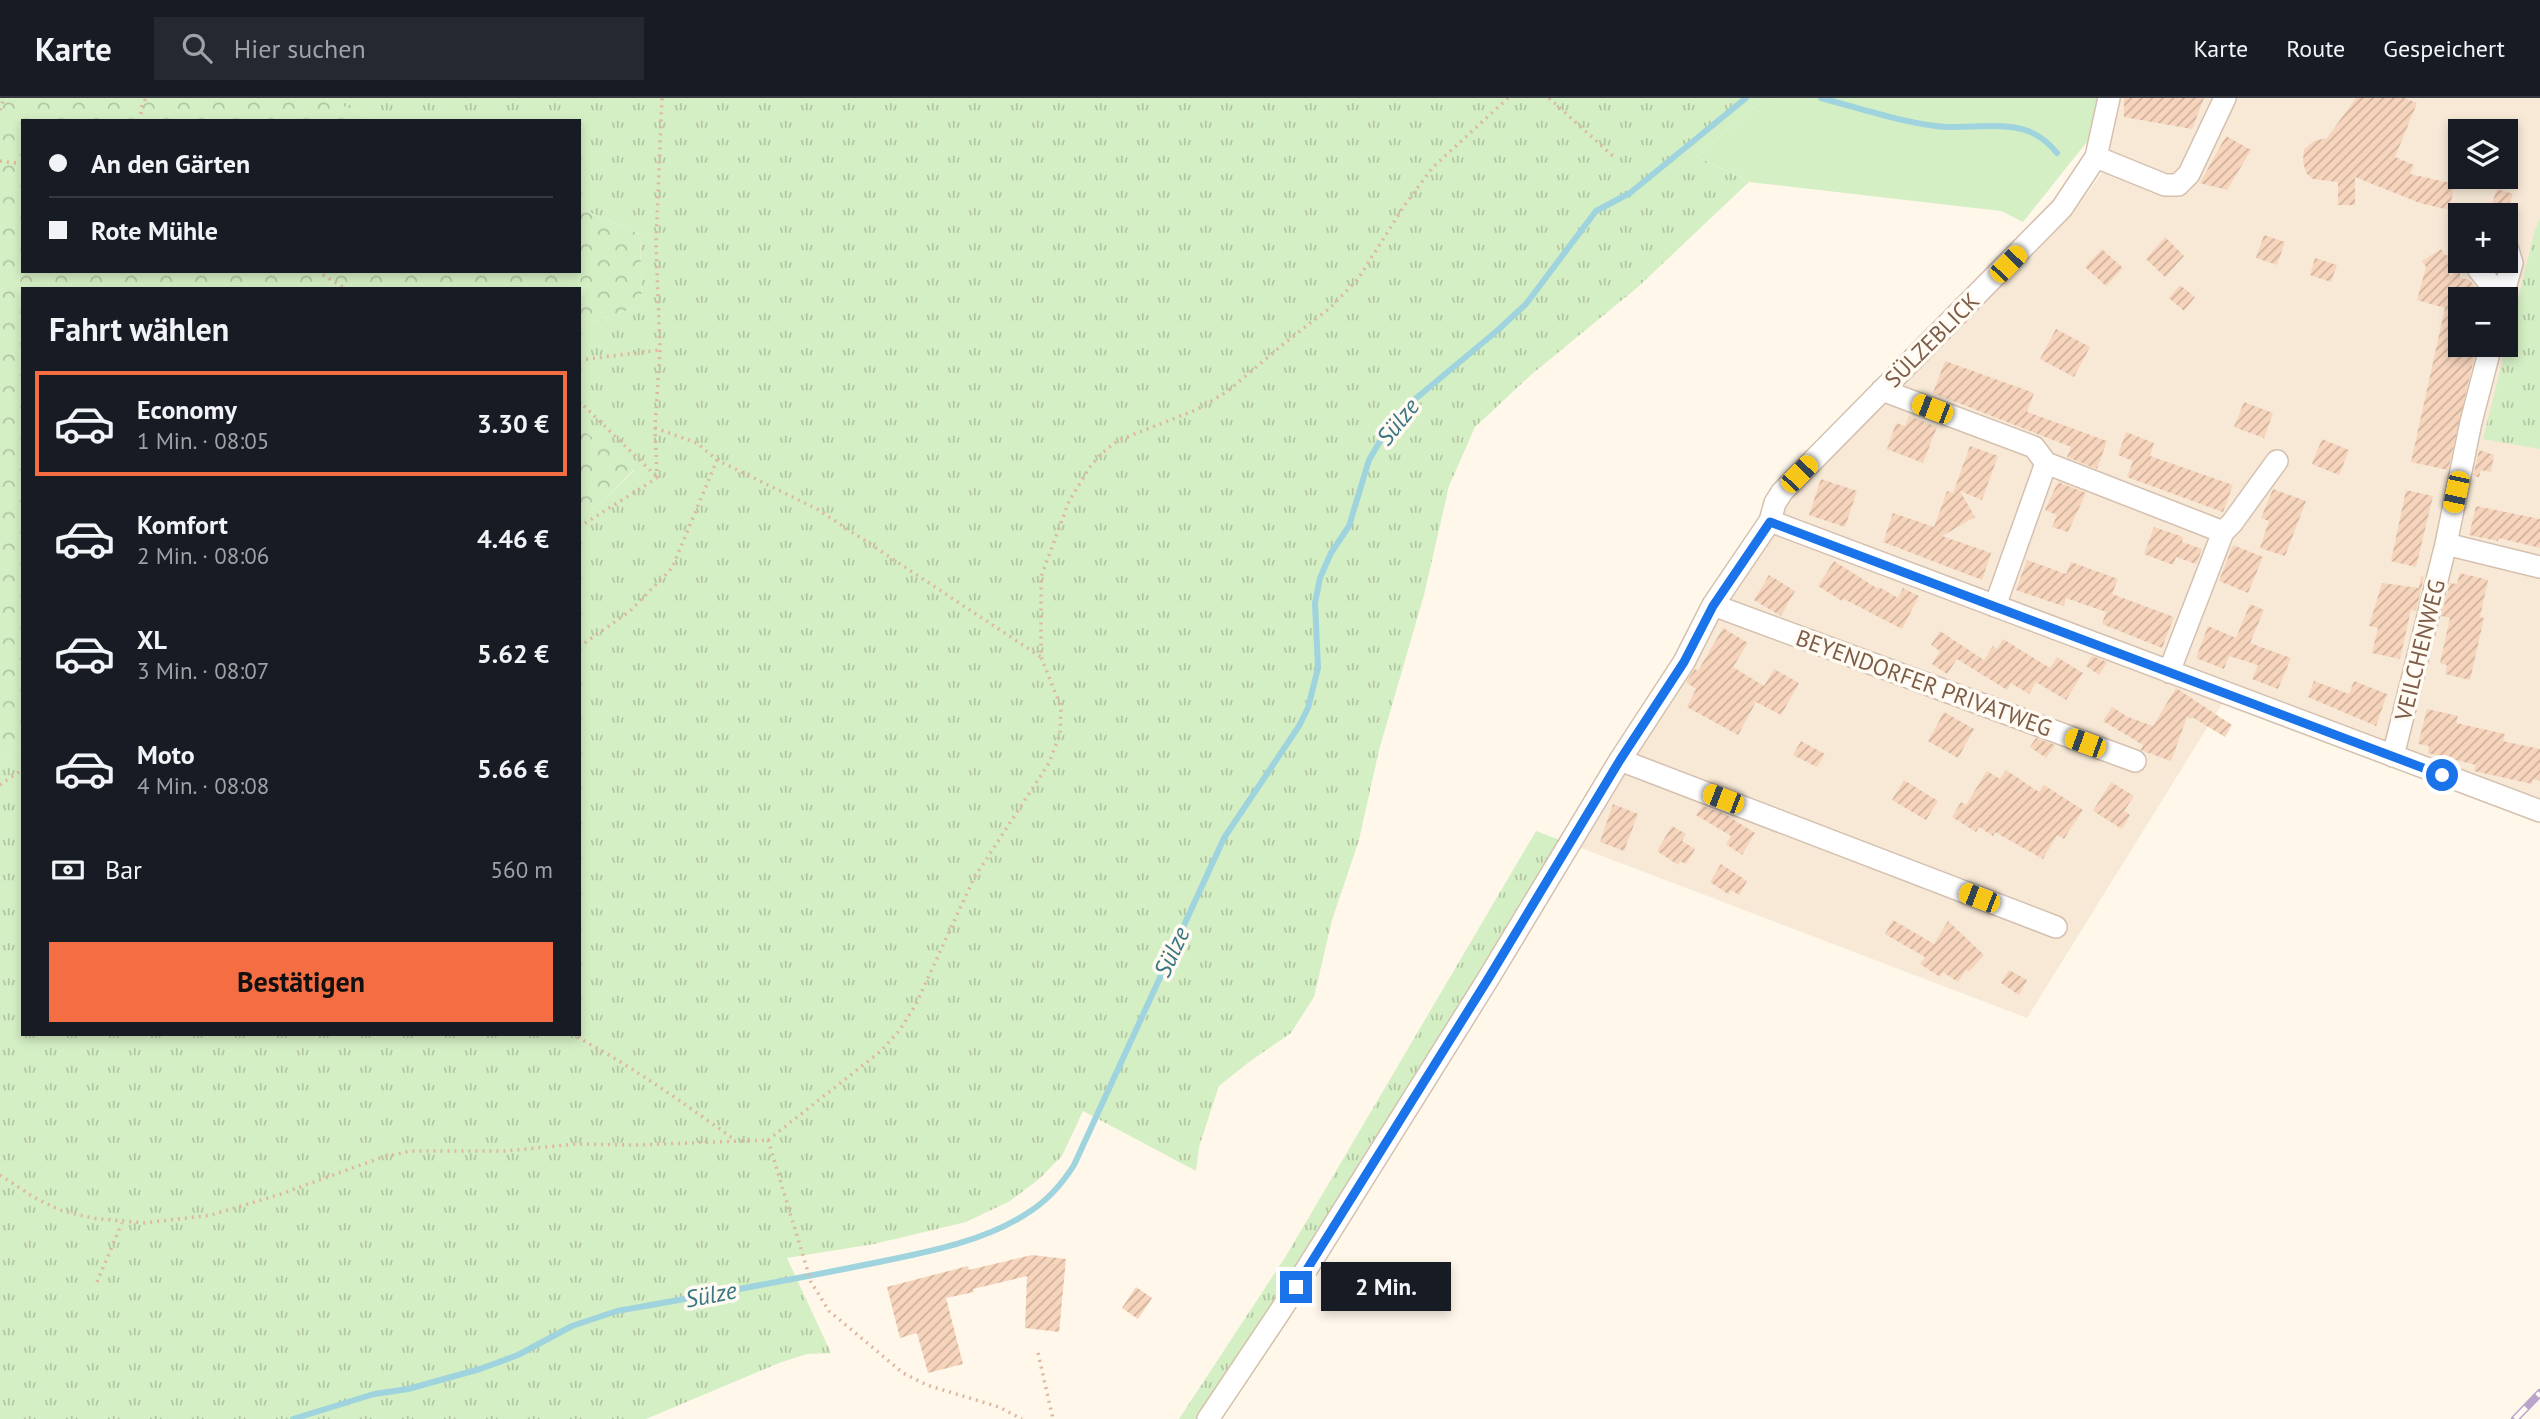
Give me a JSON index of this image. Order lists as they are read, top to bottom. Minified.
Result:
{"streets":{"street":["SÜLZEBLICK","VEILCHENWEG","BEYENDORFER PRIVATWEG"]},"crossings":[["SÜLZEBLICK","BEYENDORFER PRIVATWEG"]],"water":["Sülze"],"page":{"header":"Karte","search":"Hier suchen","nav":["Karte","Route","Gespeichert"],"map_buttons":["+","−"],"banner":["An den Gärten","Rote Mühle"],"heading":"Fahrt wählen","list":[{"name":"Economy","note":"1 Min. · 08:05","value":"3.30 €"},{"name":"Komfort","note":"2 Min. · 08:06","value":"4.46 €"},{"name":"XL","note":"3 Min. · 08:07","value":"5.62 €"},{"name":"Moto","note":"4 Min. · 08:08","value":"5.66 €"}],"pay":["Bar","560 m"],"buttons":"Bestätigen","bubble":"2 Min."}}
